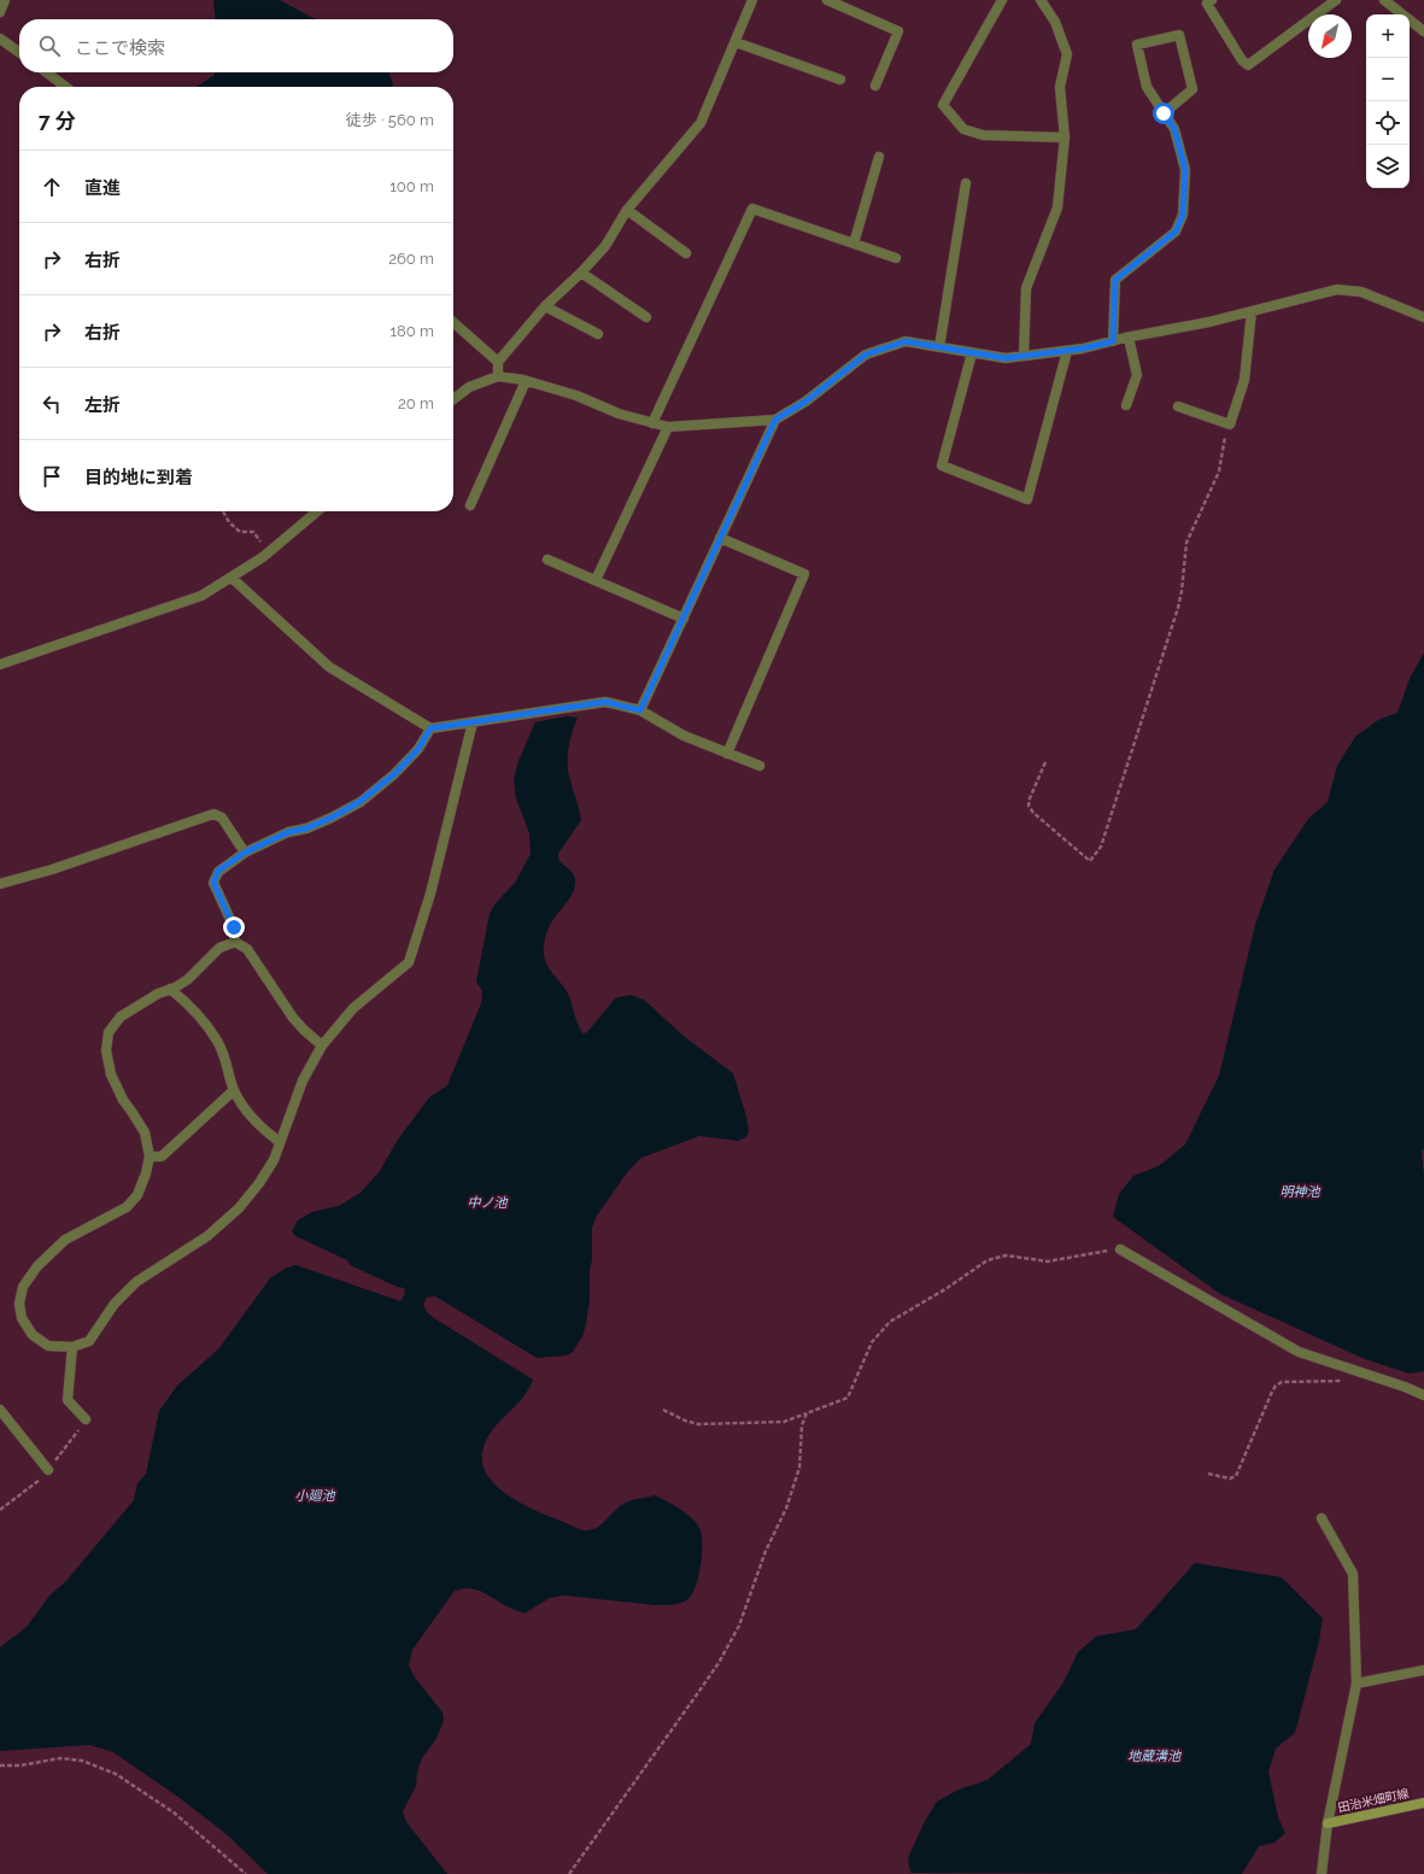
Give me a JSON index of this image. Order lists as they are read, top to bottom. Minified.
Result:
{"streets":{"street":["田治米畑町線"]},"water":["明神池","中ノ池","小廻池","地蔵溝池"],"north":"bottom left","page":{"map_buttons":["+","−"],"search":"ここで検索","heading":["7 分","徒歩 · 560 m"],"list":[["直進","100 m"],["右折","260 m"],["右折","180 m"],["左折","20 m"],"目的地に到着"]}}
